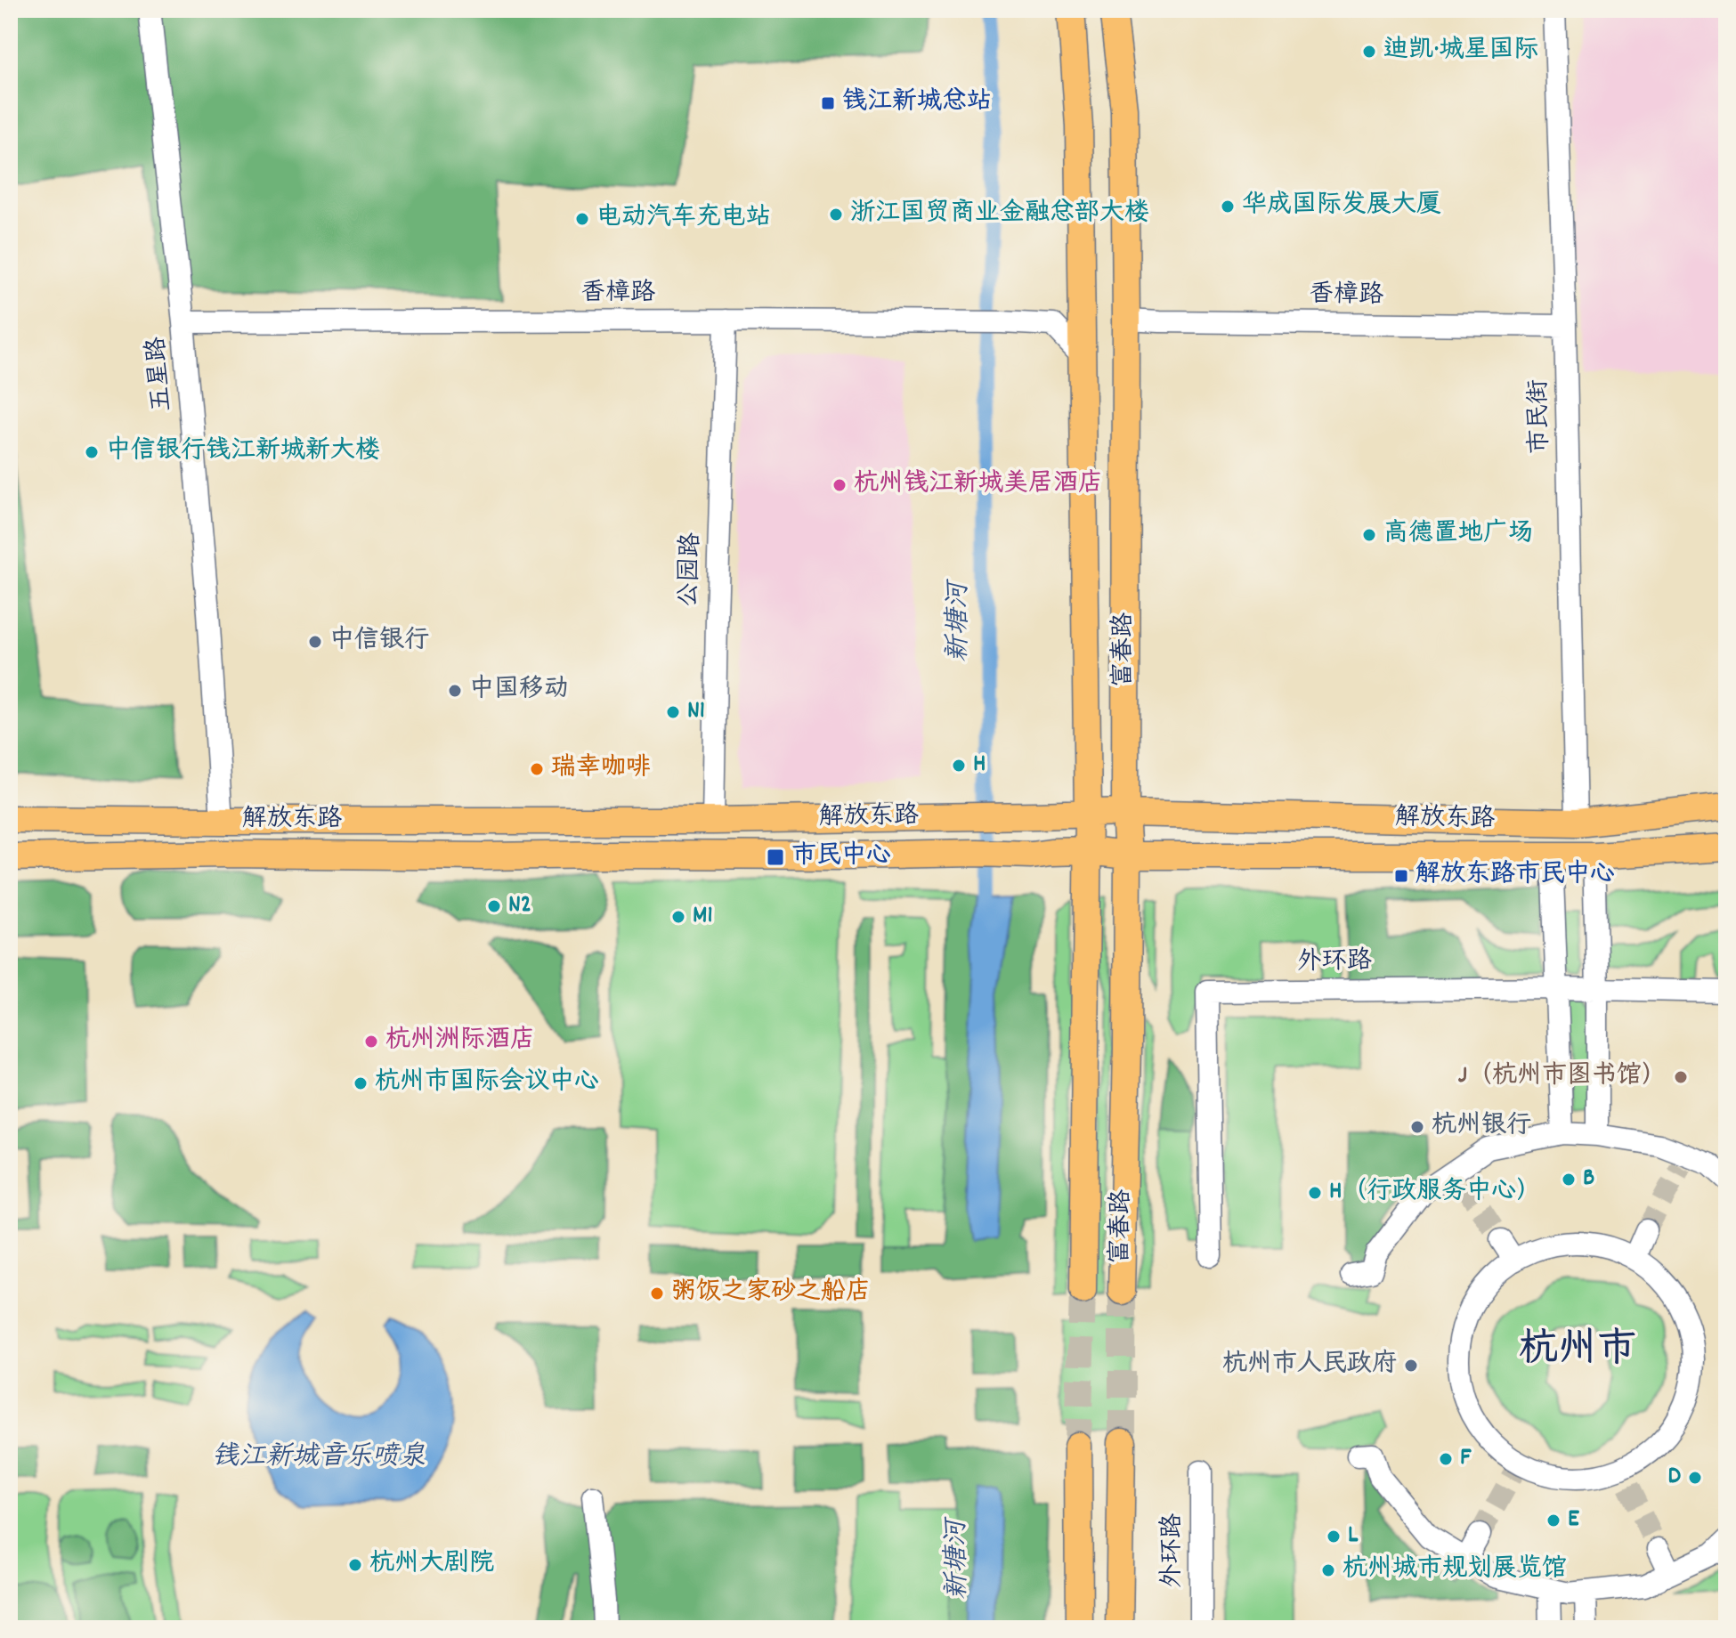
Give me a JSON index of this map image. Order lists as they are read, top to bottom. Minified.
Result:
{"streets":{"main road":["富春路","解放东路"],"street":["香樟路","五星路","市民街","公园路","外环路"]},"crossings":[["香樟路","五星路"],["香樟路","市民街"],["香樟路","公园路"],["香樟路","富春路"],["五星路","解放东路"],["市民街","解放东路"],["公园路","解放东路"],["富春路","解放东路"]],"districts":["杭州市"],"water":["新塘河","钱江新城音乐喷泉"],"places":{"other":["迪凯·城星国际","华成国际发展大厦","浙江国贸商业金融总部大楼","电动汽车充电站","中信银行钱江新城新大楼","杭州钱江新城美居酒店","高德置地广场","中信银行","中国移动","N1","H","瑞幸咖啡","N2","M1","杭州洲际酒店","J（杭州市图书馆）","杭州市国际会议中心","杭州银行","B","H（行政服务中心）","粥饭之家砂之船店","杭州市人民政府","F","D","E","L","杭州大剧院","杭州城市规划展览馆"],"transit":["钱江新城总站","市民中心","解放东路市民中心"]}}
